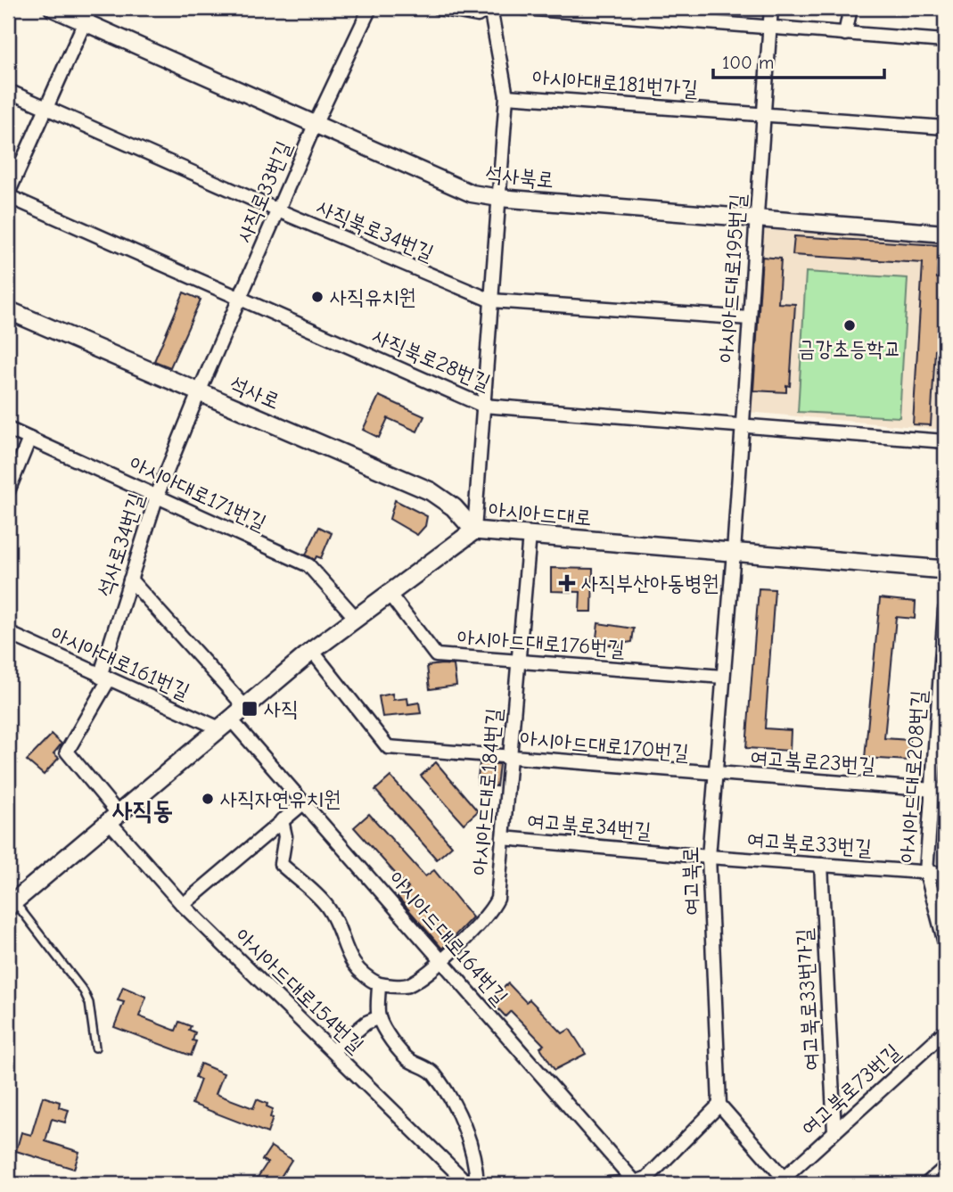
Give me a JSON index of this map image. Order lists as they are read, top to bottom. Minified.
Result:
{"streets":{"main road":["석사로","아시아드대로"],"street":["아시아대로181번가길","석사북로","사직로33번길","사직북로34번길","아시아드대로195번길","사직북로28번길","아시아대로171번길","석사로34번길","아시아드대로176번길","아시아대로161번길","아시아드대로170번길","여고북로23번길","아시아드대로208번길","아시아드대로184번길","여고북로34번길","여고북로33번길","여고북로","아시아드대로164번길","아시아드대로154번길","여고북로33번가길","여고북로73번길"]},"crossings":[["아시아대로181번가길","아시아드대로195번길"],["석사북로","사직로33번길"],["석사북로","아시아드대로195번길"],["사직로33번길","사직북로34번길"],["사직로33번길","사직북로28번길"],["사직로33번길","석사로"],["사직로33번길","석사로34번길"],["사직북로34번길","아시아드대로195번길"],["아시아드대로195번길","사직북로28번길"],["아시아드대로195번길","아시아드대로"],["아시아드대로195번길","여고북로"],["석사로","아시아드대로"],["석사로","석사로34번길"],["아시아대로171번길","아시아드대로"],["아시아대로171번길","석사로34번길"],["아시아드대로","석사로34번길"],["아시아드대로","아시아드대로176번길"],["아시아드대로","아시아대로161번길"],["아시아드대로","아시아드대로170번길"],["아시아드대로","아시아드대로184번길"],["아시아드대로","여고북로"],["아시아드대로","아시아드대로164번길"],["아시아드대로","아시아드대로154번길"],["석사로34번길","아시아대로161번길"],["석사로34번길","아시아드대로154번길"],["아시아드대로176번길","아시아드대로184번길"],["아시아드대로176번길","여고북로"],["아시아대로161번길","아시아드대로164번길"],["아시아드대로170번길","여고북로23번길"],["아시아드대로170번길","아시아드대로184번길"],["아시아드대로170번길","여고북로"],["여고북로23번길","아시아드대로208번길"],["여고북로23번길","여고북로"],["아시아드대로208번길","여고북로33번길"],["아시아드대로184번길","여고북로34번길"],["아시아드대로184번길","아시아드대로164번길"],["여고북로34번길","여고북로33번길"],["여고북로34번길","여고북로"],["여고북로33번길","여고북로"],["여고북로33번길","여고북로33번가길"],["여고북로33번가길","여고북로73번길"]],"districts":["사직동"],"places":{"other":["사직유치원","금강초등학교","사직자연유치원"],"health":["사직부산아동병원"],"transit":["사직"]},"scale_bar":"100 m"}
